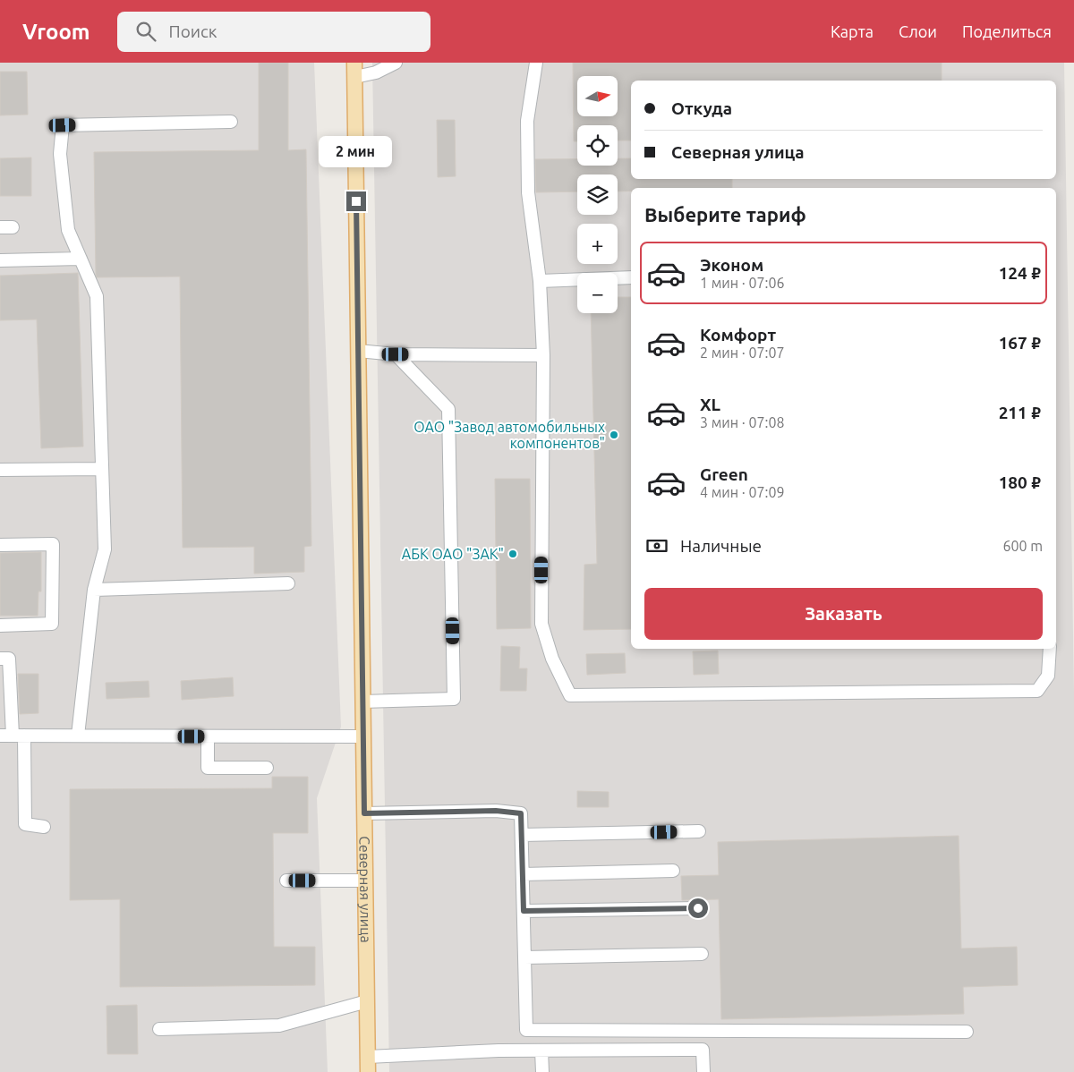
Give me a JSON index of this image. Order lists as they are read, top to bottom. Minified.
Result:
{"streets":{"main road":["Северная улица"]},"places":["ОАО \"Завод автомобильных компонентов\"","АБК ОАО \"ЗАК\""],"north":"right","page":{"header":"Vroom","search":"Поиск","nav":["Карта","Слои","Поделиться"],"map_buttons":["+","−"],"banner":["Откуда","Северная улица"],"bubble":"2 мин","heading":"Выберите тариф","list":[{"name":"Эконом","note":"1 мин · 07:06","value":"124 ₽"},{"name":"Комфорт","note":"2 мин · 07:07","value":"167 ₽"},{"name":"XL","note":"3 мин · 07:08","value":"211 ₽"},{"name":"Green","note":"4 мин · 07:09","value":"180 ₽"}],"pay":["Наличные","600 m"],"buttons":"Заказать"}}
